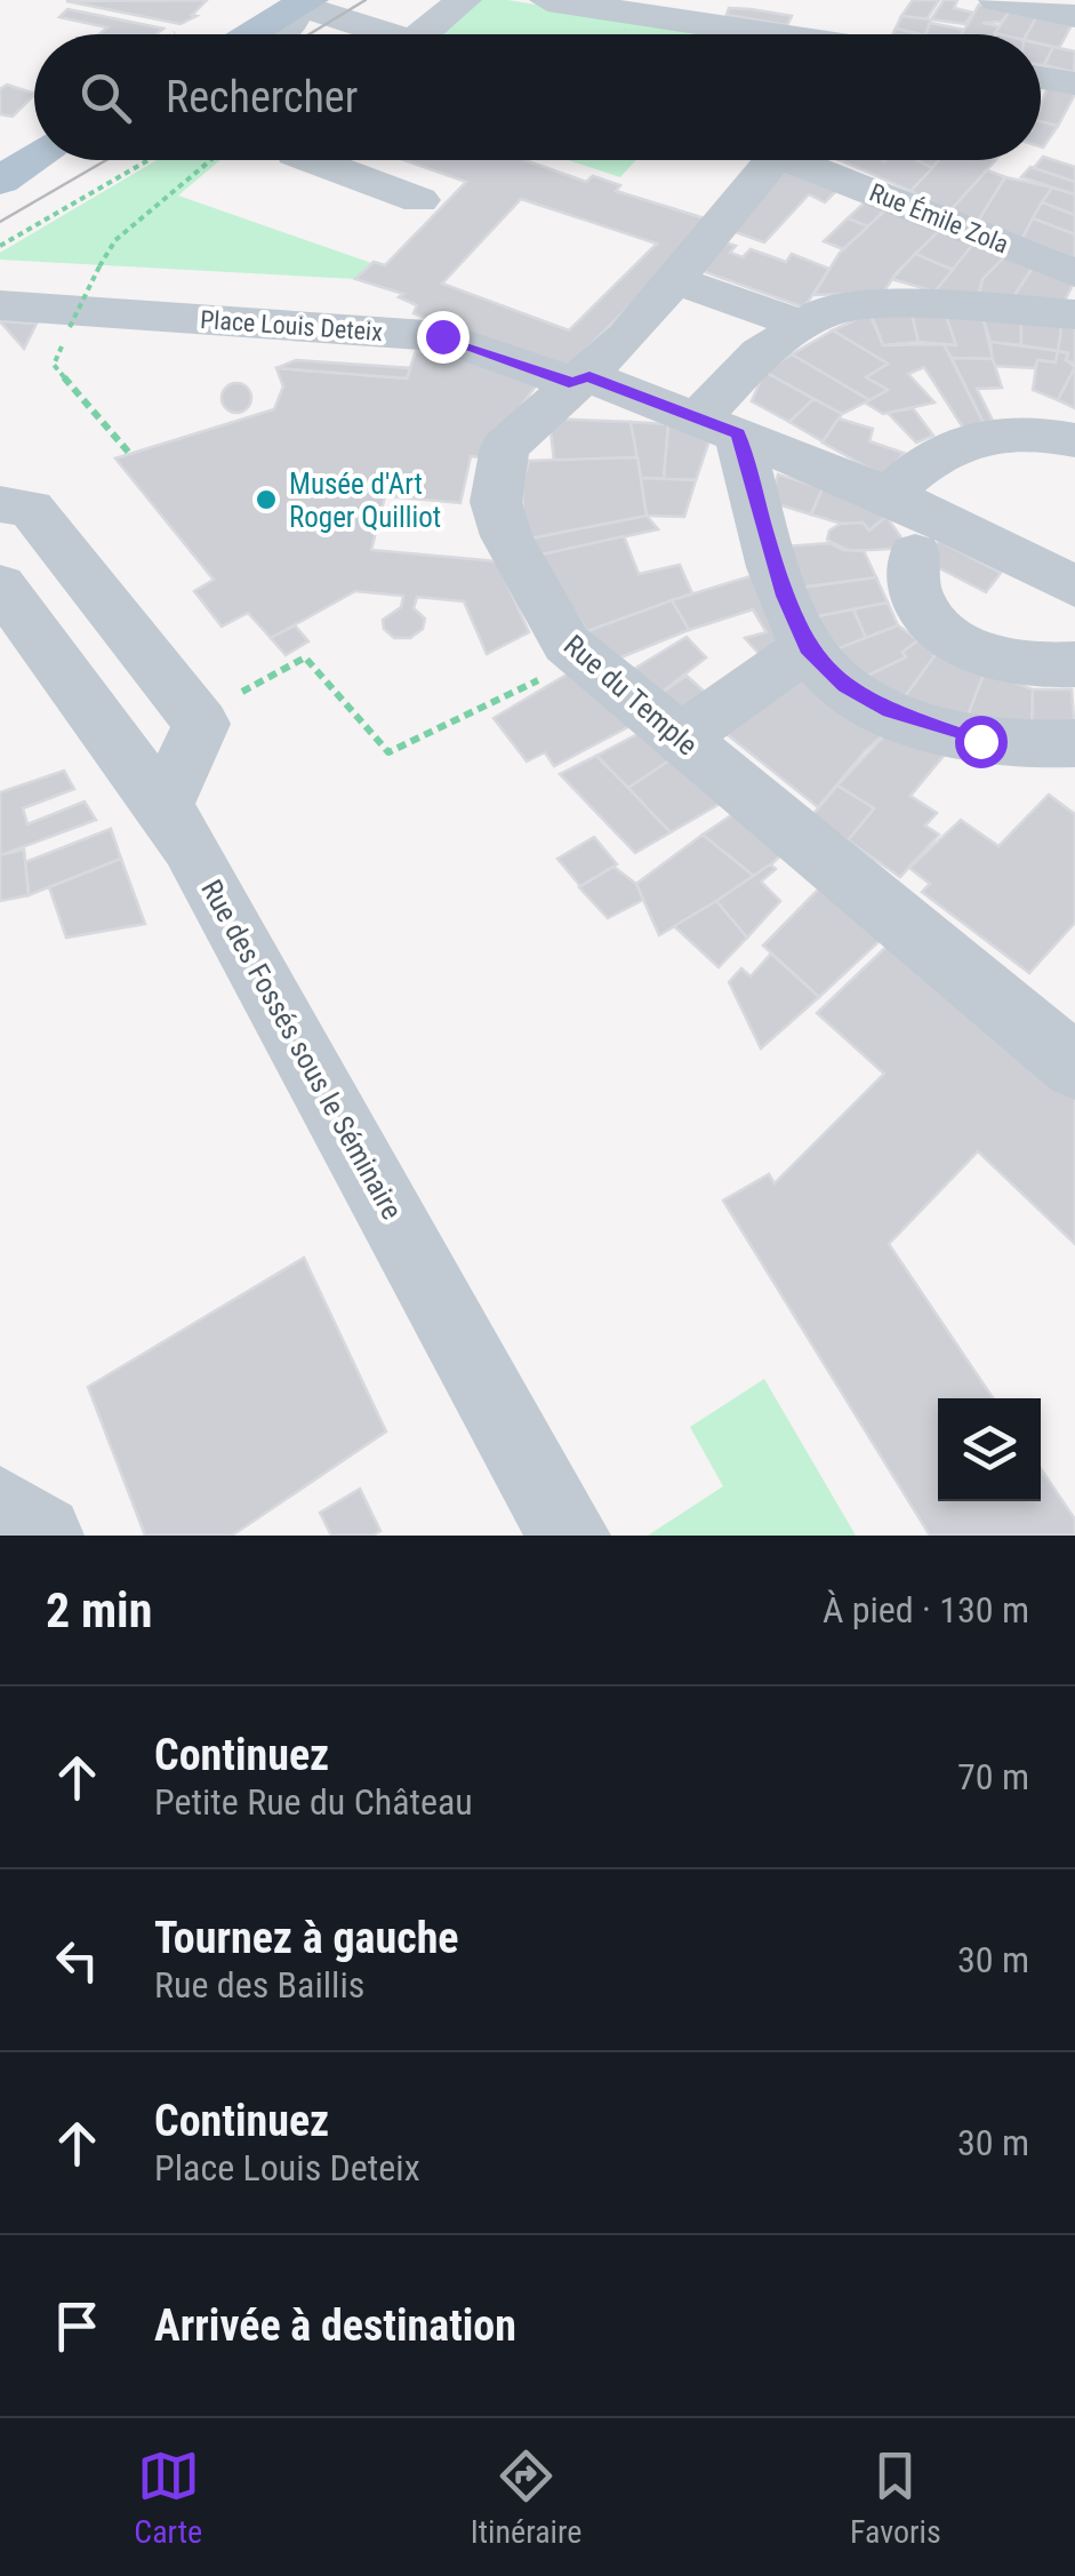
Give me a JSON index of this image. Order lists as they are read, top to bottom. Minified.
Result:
{"streets":{"street":["Rue Émile Zola","Place Louis Deteix","Rue du Temple","Rue des Fossés sous le Séminaire"]},"crossings":[["Place Louis Deteix","Rue du Temple"]],"places":["Musée d'Art Roger Quilliot"],"page":{"search":"Rechercher","heading":["2 min","À pied · 130 m"],"list":[["Continuez","Petite Rue du Château","70 m"],["Tournez à gauche","Rue des Baillis","30 m"],["Continuez","Place Louis Deteix","30 m"],"Arrivée à destination"],"nav":["Carte","Itinéraire","Favoris"]}}
